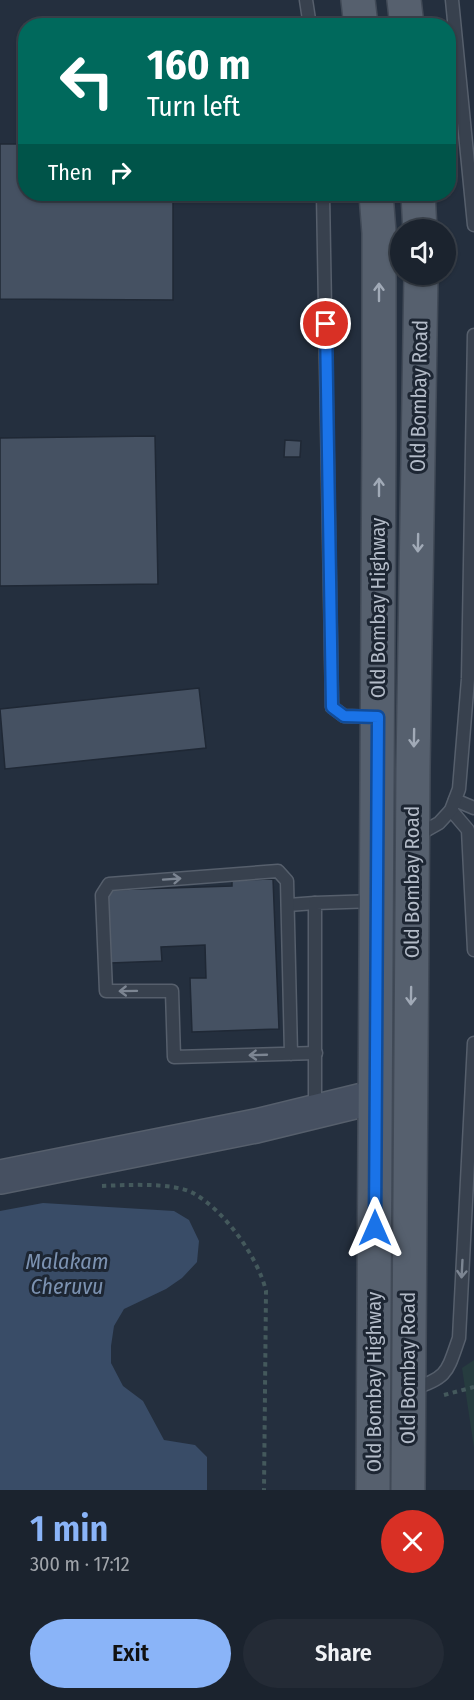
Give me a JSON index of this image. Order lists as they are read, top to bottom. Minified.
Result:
{"streets":{"main road":["Old Bombay Road","Old Bombay Highway"]},"one_way":["Old Bombay Road","Old Bombay Highway"],"water":["Malakam Cheruvu"],"page":{"turn":["160 m","Turn left"],"then":"Then","heading":["1 min","300 m · 17:12"],"buttons":["Exit","Share"]}}
